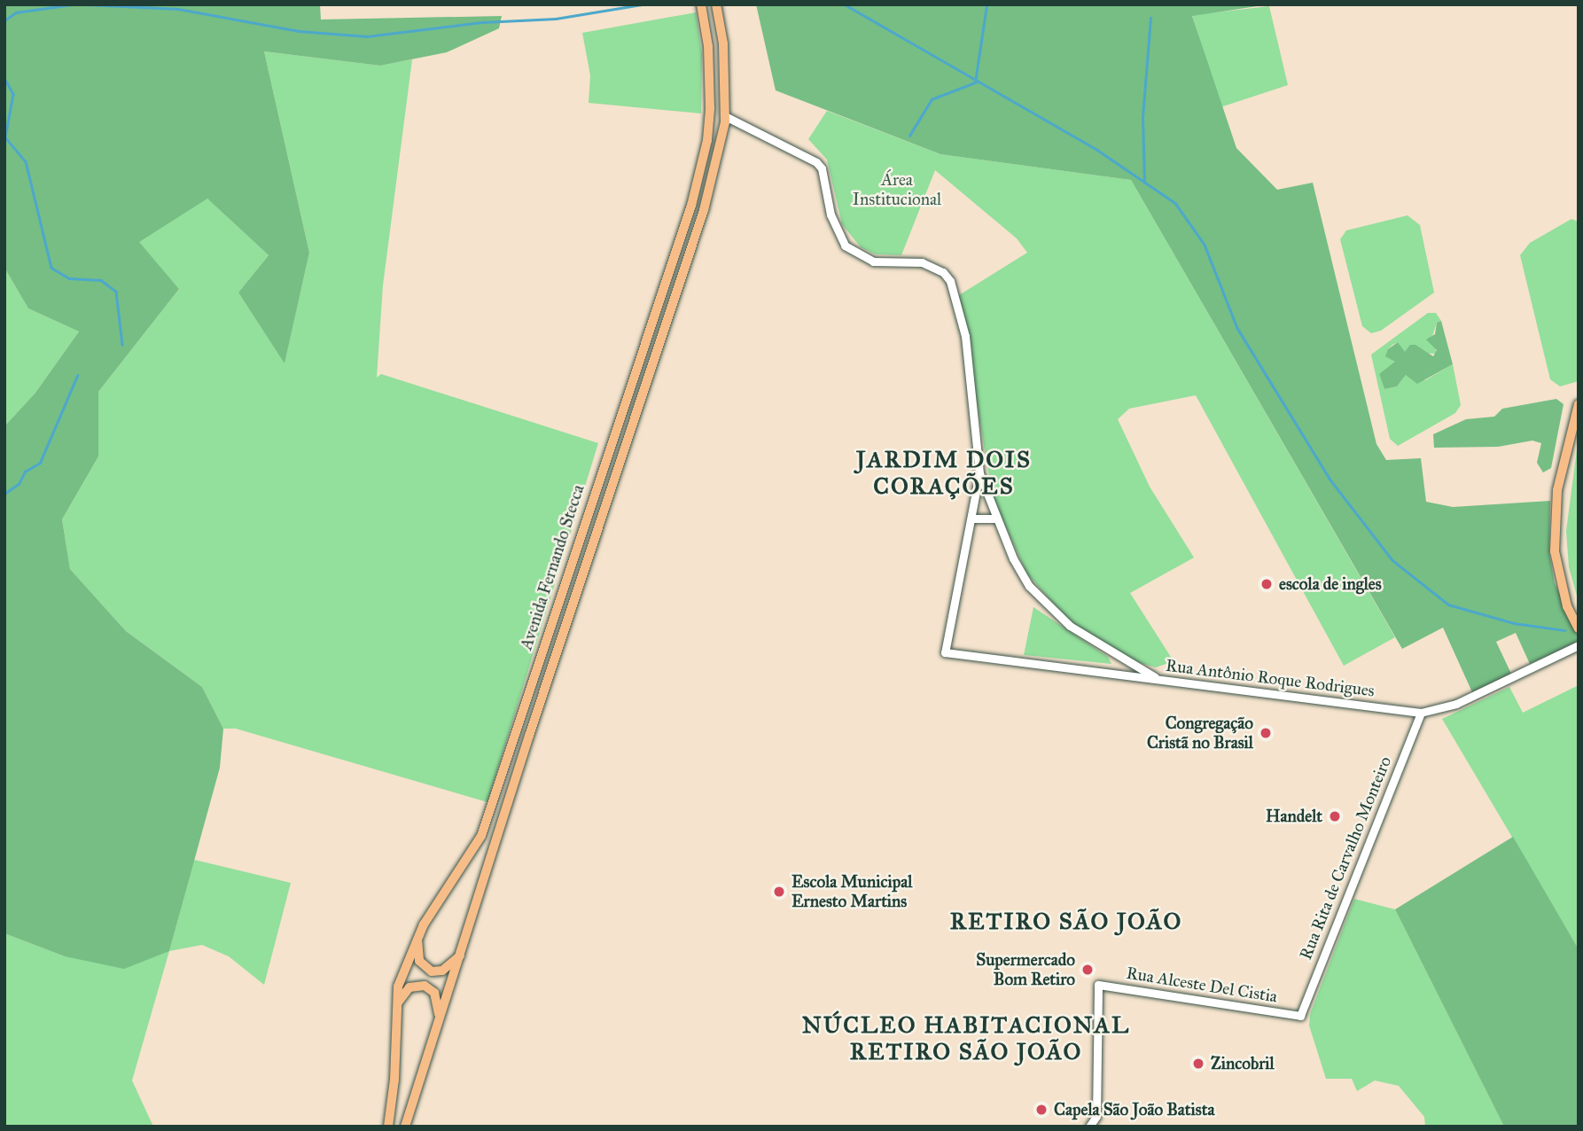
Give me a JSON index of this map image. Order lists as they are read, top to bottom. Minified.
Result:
{"streets":{"main road":["Avenida Fernando Stecca"],"street":["Rua Antônio Roque Rodrigues","Rua Rita de Carvalho Monteiro","Rua Alceste Del Cistia"]},"crossings":[["Rua Antônio Roque Rodrigues","Rua Rita de Carvalho Monteiro"],["Rua Rita de Carvalho Monteiro","Rua Alceste Del Cistia"]],"districts":["JARDIM DOIS CORAÇÕES","RETIRO SÃO JOÃO","NÚCLEO HABITACIONAL RETIRO SÃO JOÃO"],"parks":["Área Institucional"],"places":["escola de ingles","Congregação Cristã no Brasil","Handelt","Escola Municipal Ernesto Martins","Supermercado Bom Retiro","Zincobril","Capela São João Batista"]}
